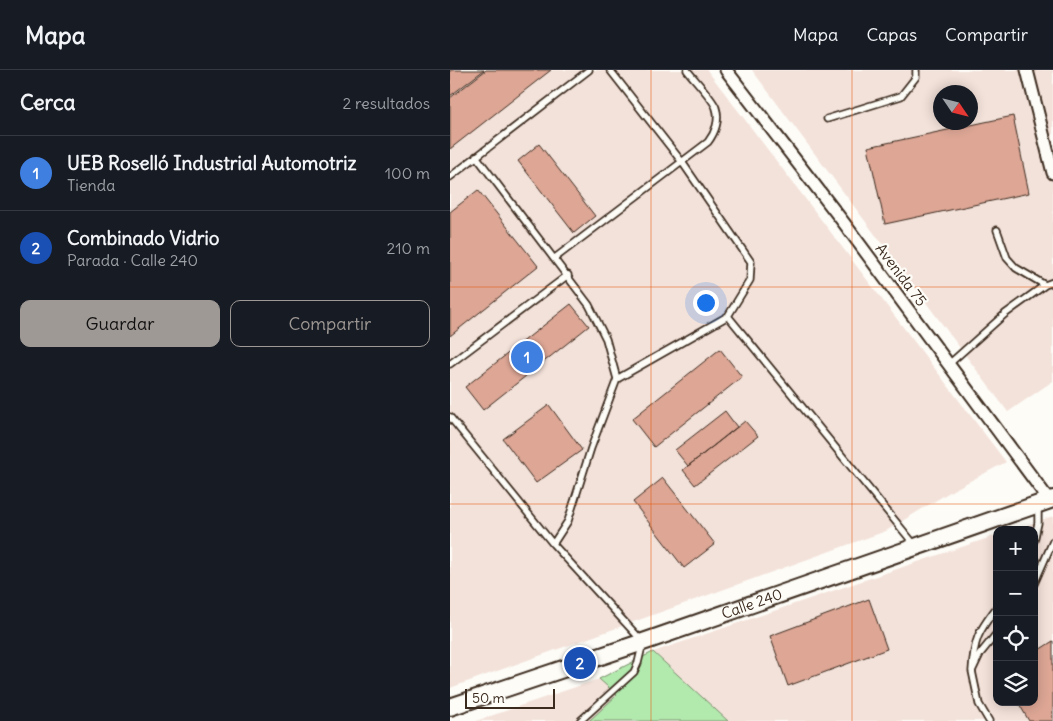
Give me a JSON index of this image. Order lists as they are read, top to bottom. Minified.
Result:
{"streets":{"main road":["Calle 240"],"street":["Avenida 75"]},"crossings":[["Avenida 75","Calle 240"]],"scale_bar":"50 m","north":"bottom right","page":{"header":"Mapa","nav":["Mapa","Capas","Compartir"],"heading":["Cerca","2 resultados"],"list":[{"mark":"1","name":"UEB Roselló Industrial Automotriz","note":"Tienda","value":"100 m"},{"mark":"2","name":"Combinado Vidrio","note":"Parada · Calle 240","value":"210 m"}],"buttons":["Guardar","Compartir"],"pins":["1","2"],"map_buttons":["+","−"],"scale":"50 m"}}
